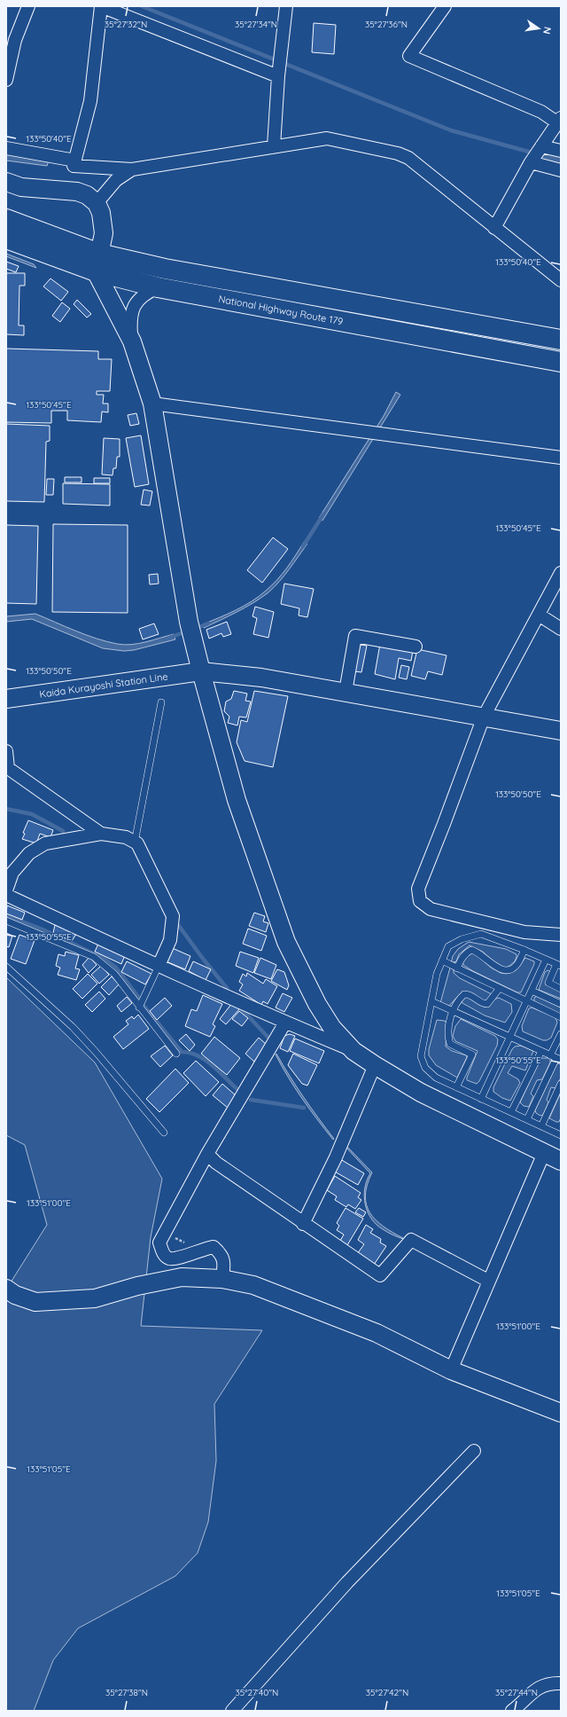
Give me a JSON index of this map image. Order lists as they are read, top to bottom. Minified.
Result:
{"streets":{"highway":["National Highway Route 179"],"street":["Kaida Kurayoshi Station Line"]},"north":"right","coordinates":["35°27'34\"N","35°27'36\"N","35°27'32\"N","133°50'40\"E","133°50'45\"E","133°50'50\"E","133°50'55\"E","133°51'00\"E","133°51'05\"E","35°27'38\"N","35°27'40\"N","35°27'42\"N","35°27'44\"N"]}
